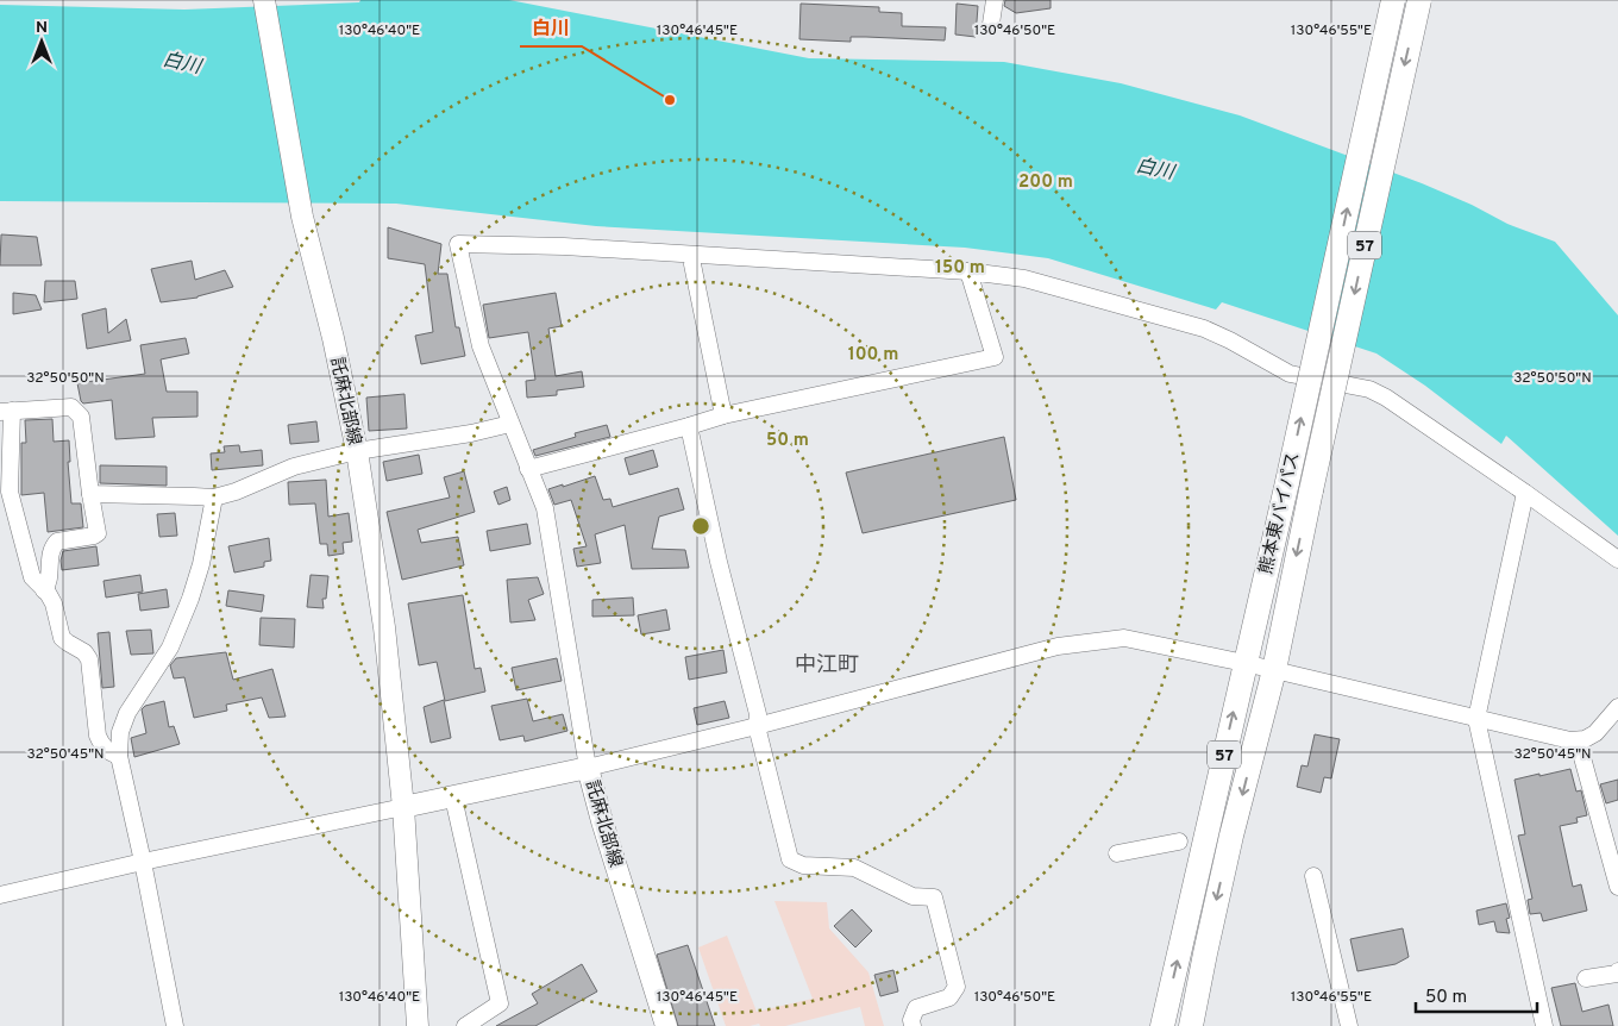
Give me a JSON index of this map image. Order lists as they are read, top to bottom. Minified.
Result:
{"streets":{"highway":["57","熊本東バイパス"],"main road":["託麻北部線"]},"districts":["中江町"],"water":["白川"],"places":["白川"],"scale_bar":"50 m","north":"top","coordinates":["130°46'40\"E","130°46'45\"E","130°46'50\"E","130°46'55\"E","32°50'50\"N","32°50'45\"N"],"rings":["200 m","150 m","100 m","50 m"]}
